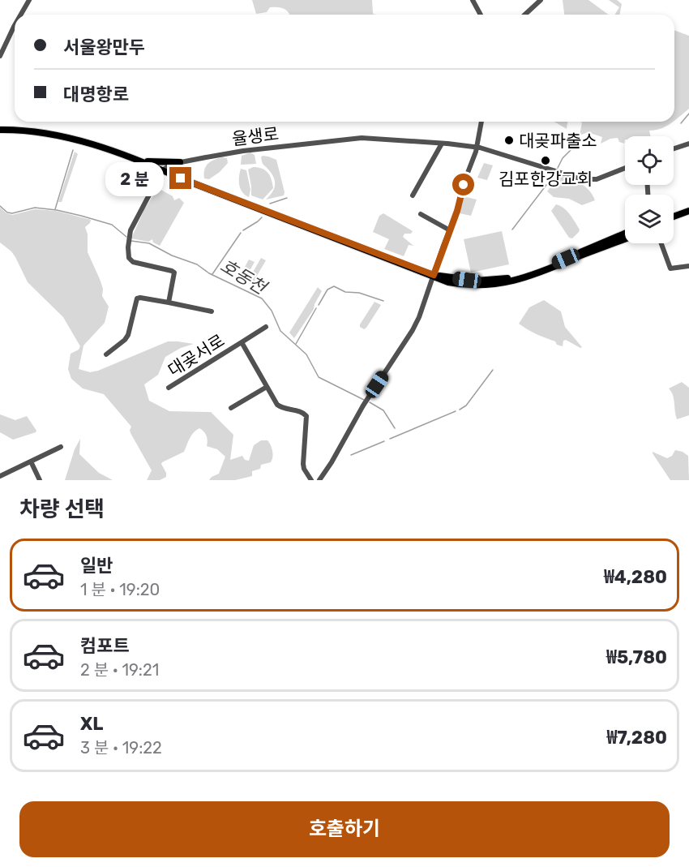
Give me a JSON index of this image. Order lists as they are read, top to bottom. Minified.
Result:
{"streets":{"street":["율생로","대곶서로"]},"water":["호동천"],"places":["대곶파출소","김포한강교회"],"page":{"banner":["서울왕만두","대명항로"],"bubble":"2 분","heading":"차량 선택","list":[{"name":"일반","note":"1 분 · 19:20","value":"₩4,280"},{"name":"컴포트","note":"2 분 · 19:21","value":"₩5,780"},{"name":"XL","note":"3 분 · 19:22","value":"₩7,280"}],"buttons":"호출하기"}}
